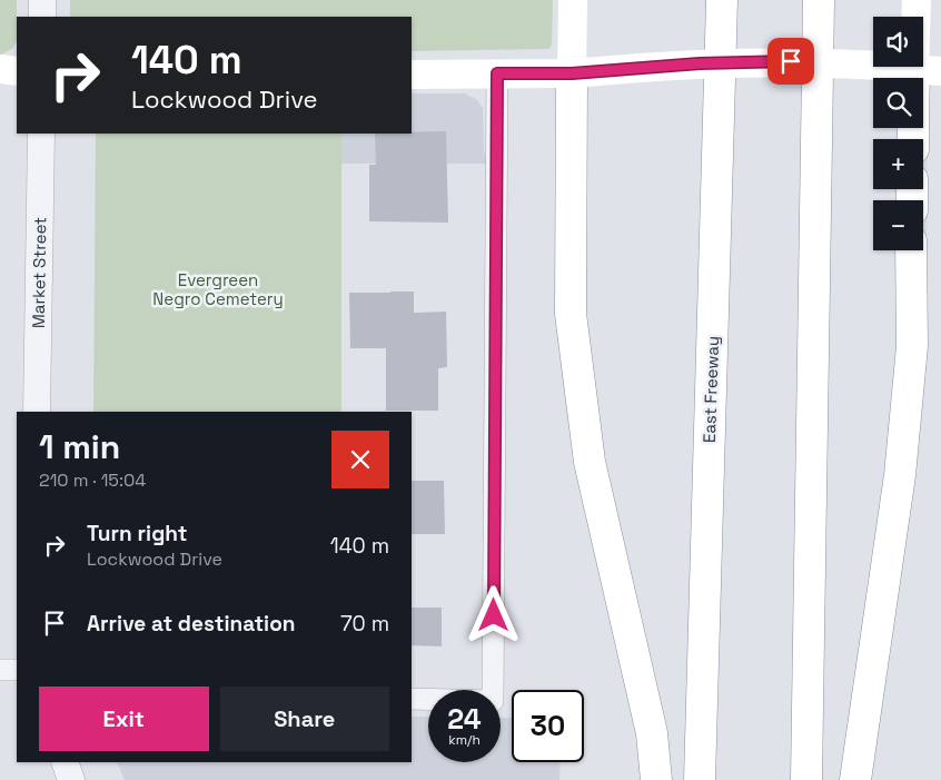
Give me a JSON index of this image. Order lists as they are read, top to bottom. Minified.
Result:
{"streets":{"highway":["East Freeway"],"street":["Market Street"]},"parks":["Evergreen Negro Cemetery"],"page":{"map_buttons":["+","−"],"turn":["140 m","Lockwood Drive"],"heading":["1 min","210 m · 15:04"],"list":[{"name":"Turn right","note":"Lockwood Drive","value":"140 m"},{"name":"Arrive at destination","value":"70 m"}],"buttons":["Exit","Share"],"speed":"24 km/h","limit":"30"}}
